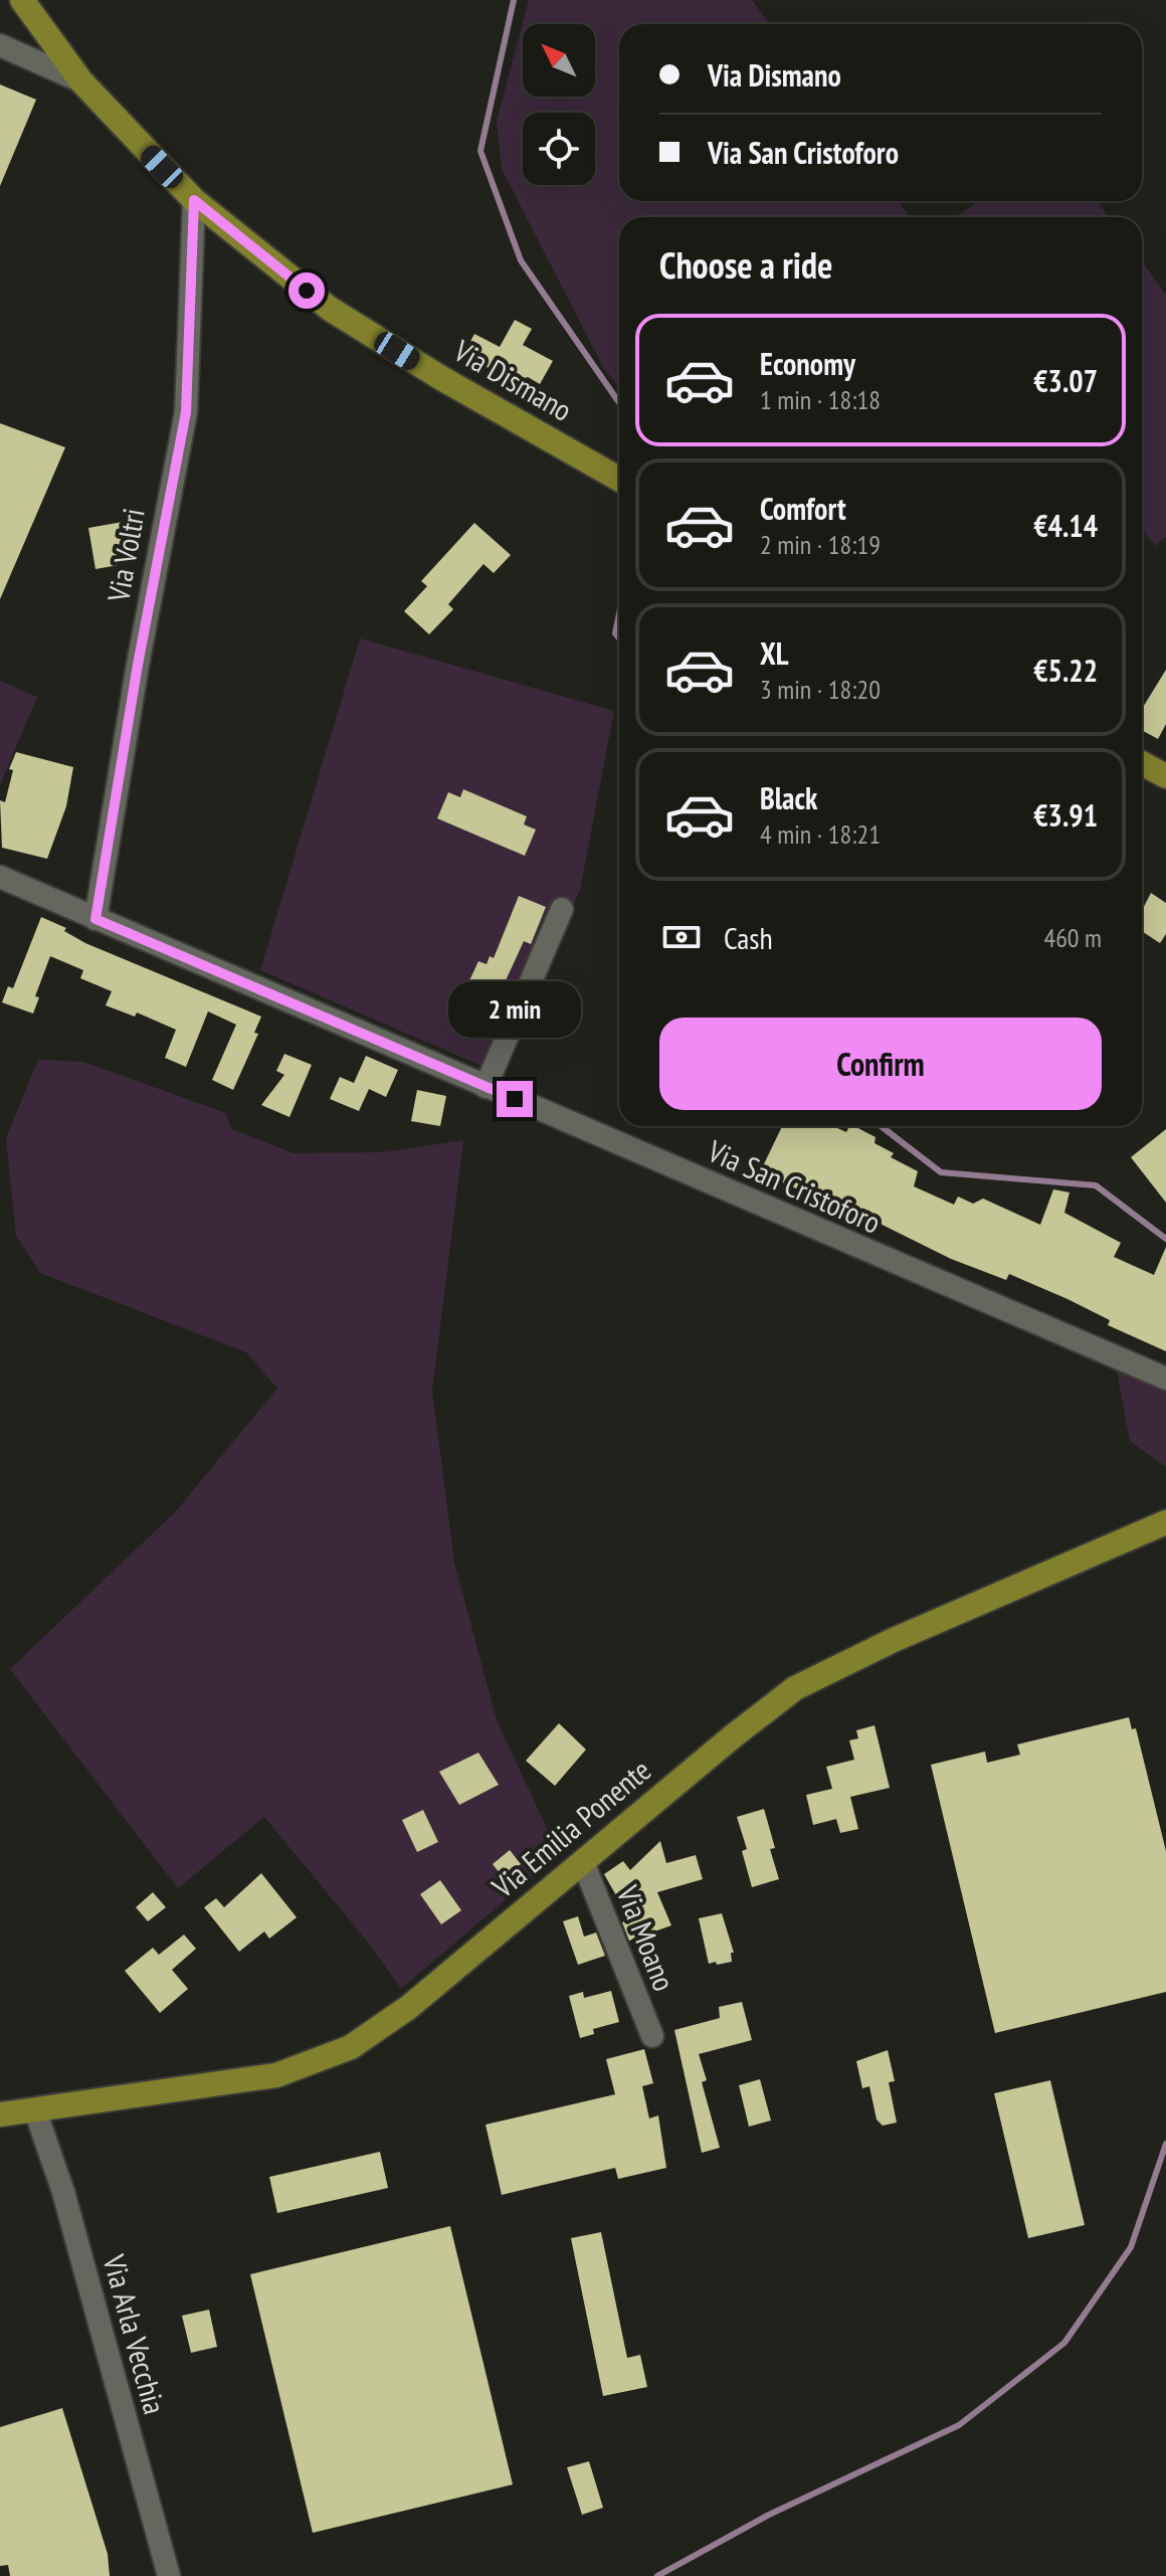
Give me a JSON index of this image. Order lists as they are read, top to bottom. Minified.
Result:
{"streets":{"main road":["Via Dismano","Via Emilia Ponente"],"street":["Via Voltri","Via San Cristoforo","Via Moano","Via Arla Vecchia"]},"crossings":[["Via Dismano","Via Voltri"],["Via Voltri","Via San Cristoforo"],["Via Emilia Ponente","Via Moano"],["Via Emilia Ponente","Via Arla Vecchia"]],"north":"top left","page":{"banner":["Via Dismano","Via San Cristoforo"],"heading":"Choose a ride","list":[{"name":"Economy","note":"1 min · 18:18","value":"€3.07"},{"name":"Comfort","note":"2 min · 18:19","value":"€4.14"},{"name":"XL","note":"3 min · 18:20","value":"€5.22"},{"name":"Black","note":"4 min · 18:21","value":"€3.91"}],"pay":["Cash","460 m"],"bubble":"2 min","buttons":"Confirm"}}
